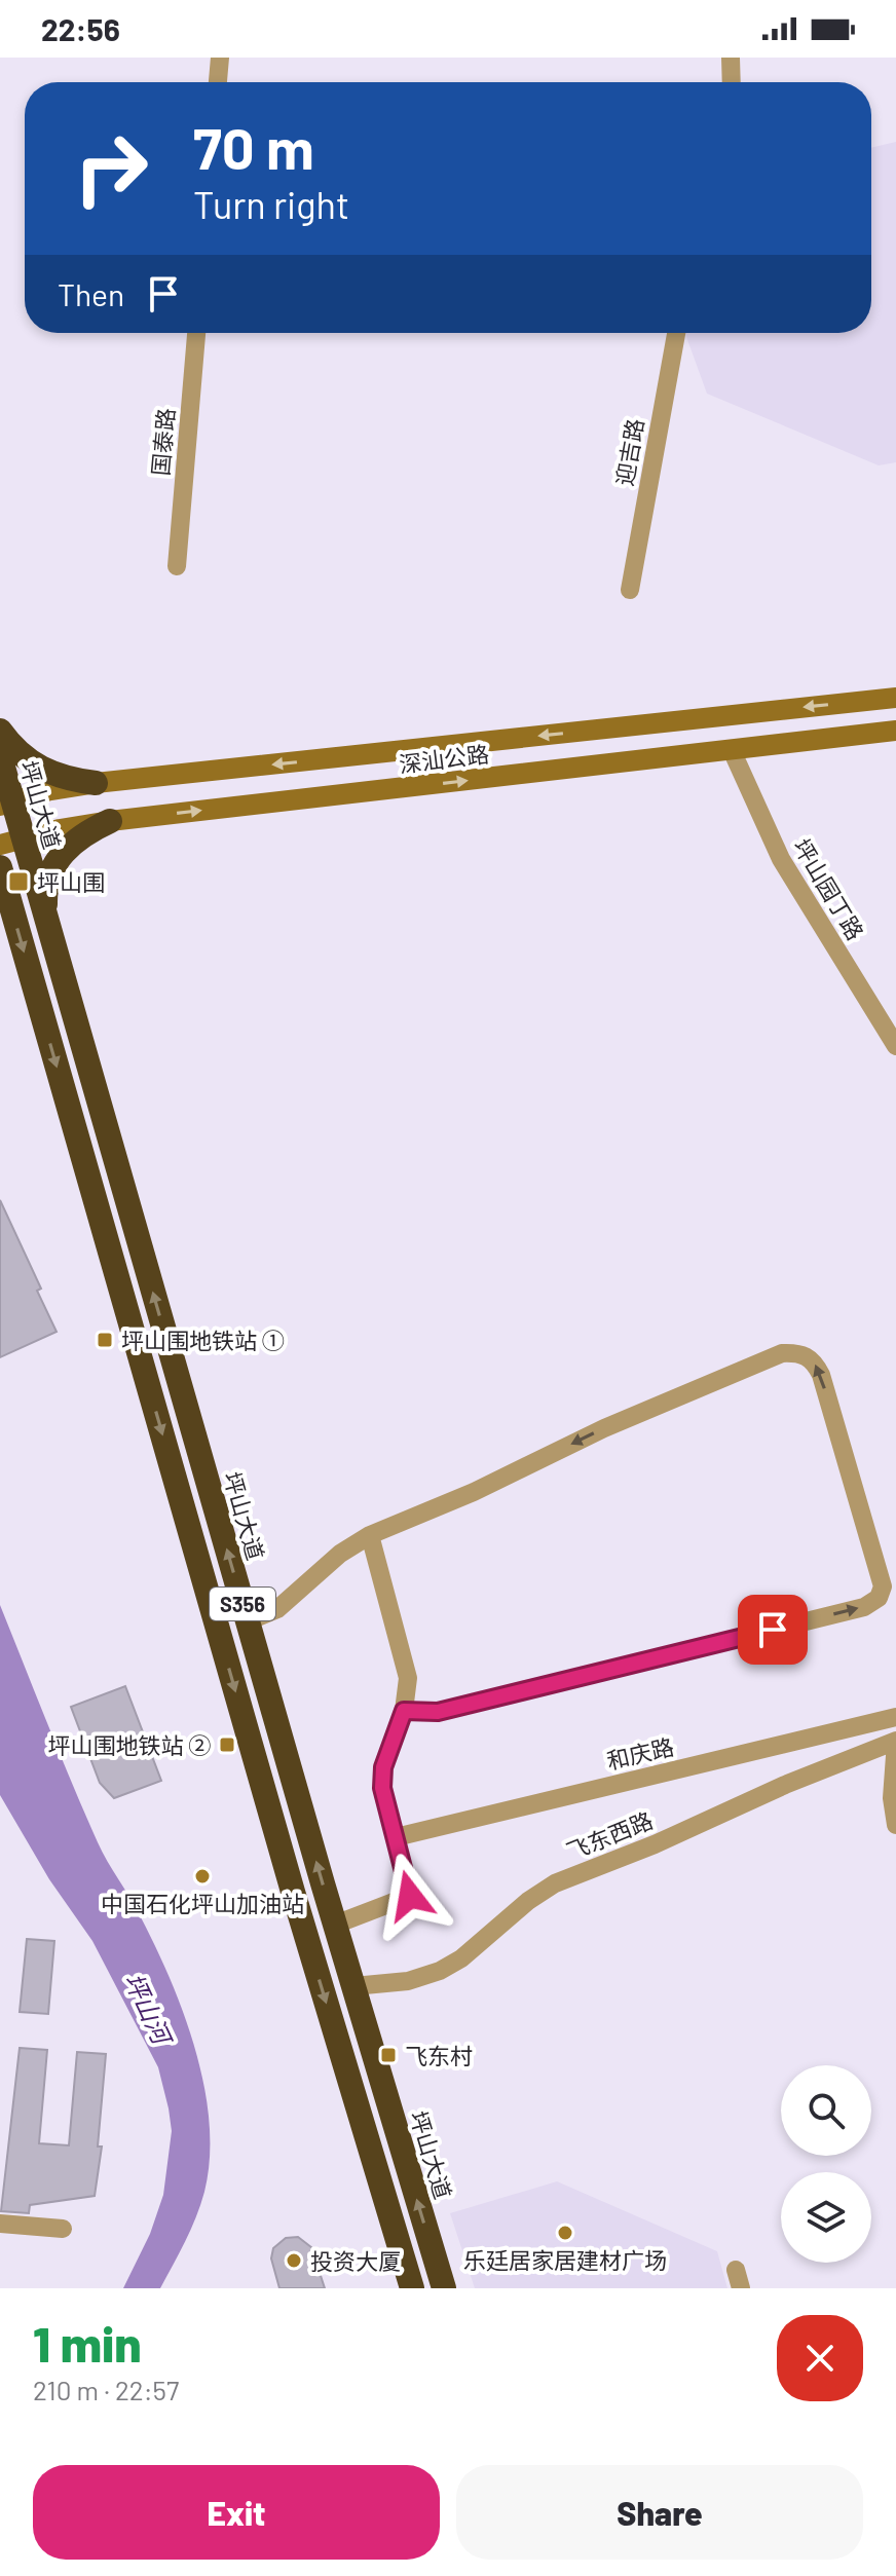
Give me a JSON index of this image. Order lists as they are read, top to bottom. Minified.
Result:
{"streets":{"highway":["坪山大道","S356"],"main road":["深汕公路"],"street":["国泰路","迎吉路","坪山园丁路","和庆路","飞东西路"]},"crossings":[["深汕公路","坪山大道"],["深汕公路","坪山园丁路"],["坪山大道","飞东西路"]],"water":["坪山河"],"places":{"transit":["坪山围","坪山围地铁站 ①","坪山围地铁站 ②","飞东村"],"other":["中国石化坪山加油站","乐廷居家居建材广场","投资大厦"]},"page":{"status":"22:56","turn":["70 m","Turn right"],"then":"Then","heading":["1 min","210 m · 22:57"],"buttons":["Exit","Share"]}}
